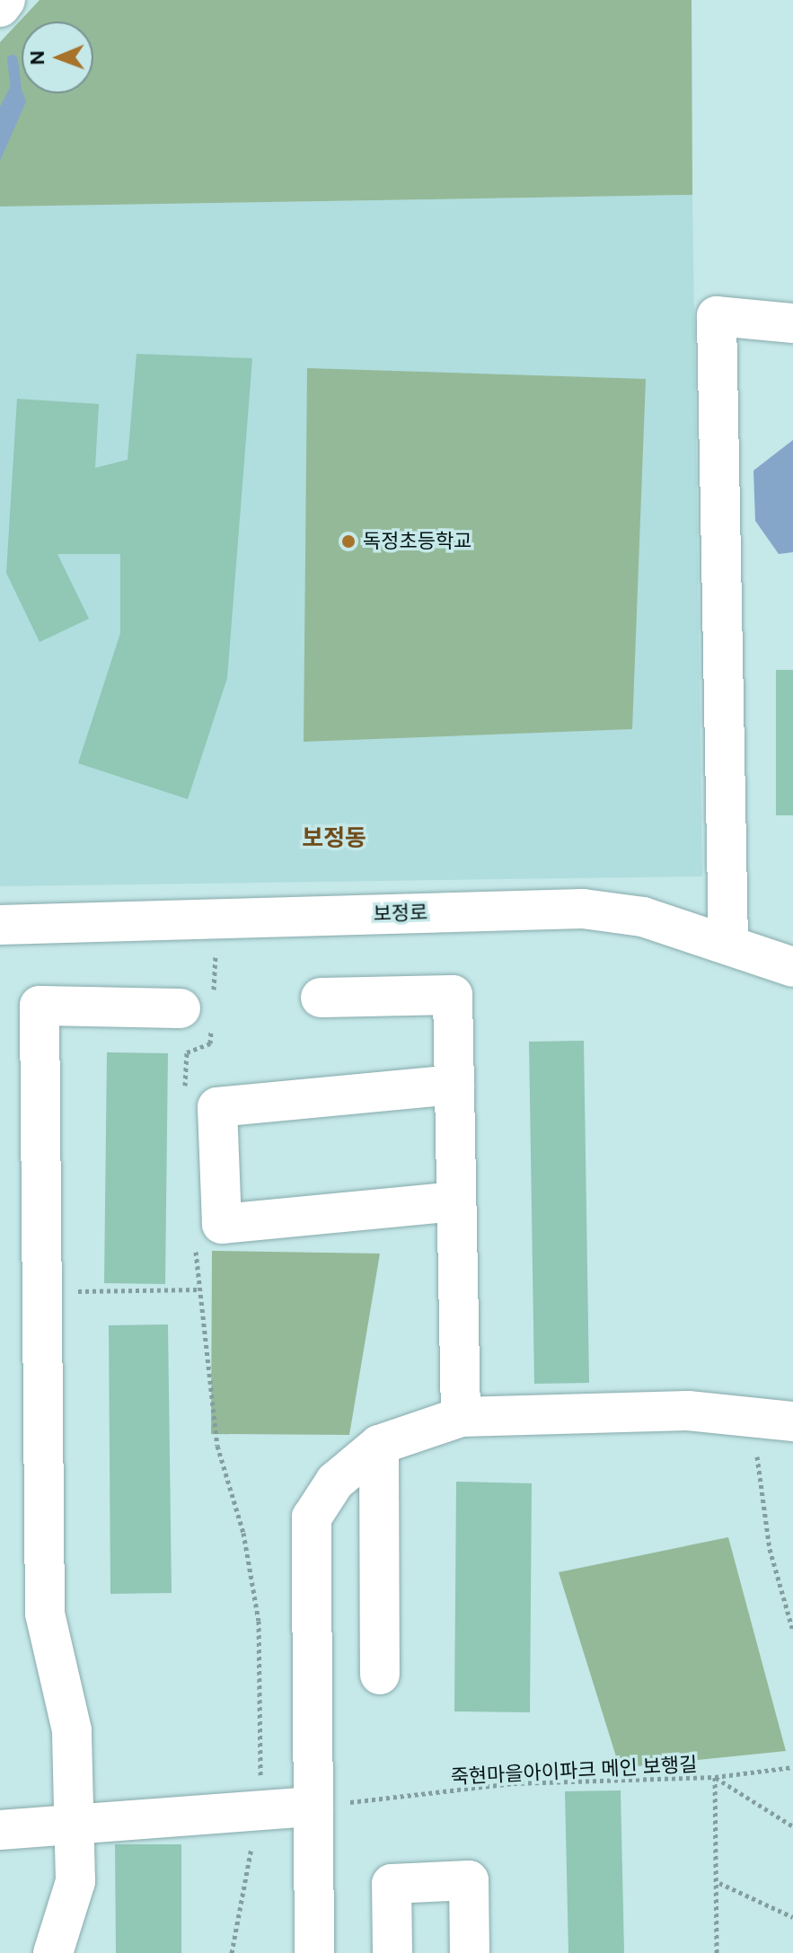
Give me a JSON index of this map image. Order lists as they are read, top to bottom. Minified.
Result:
{"streets":{"street":["보정로"],"path":["죽현마을아이파크 메인 보행길"]},"districts":["보정동"],"places":["독정초등학교"],"north":"left"}
